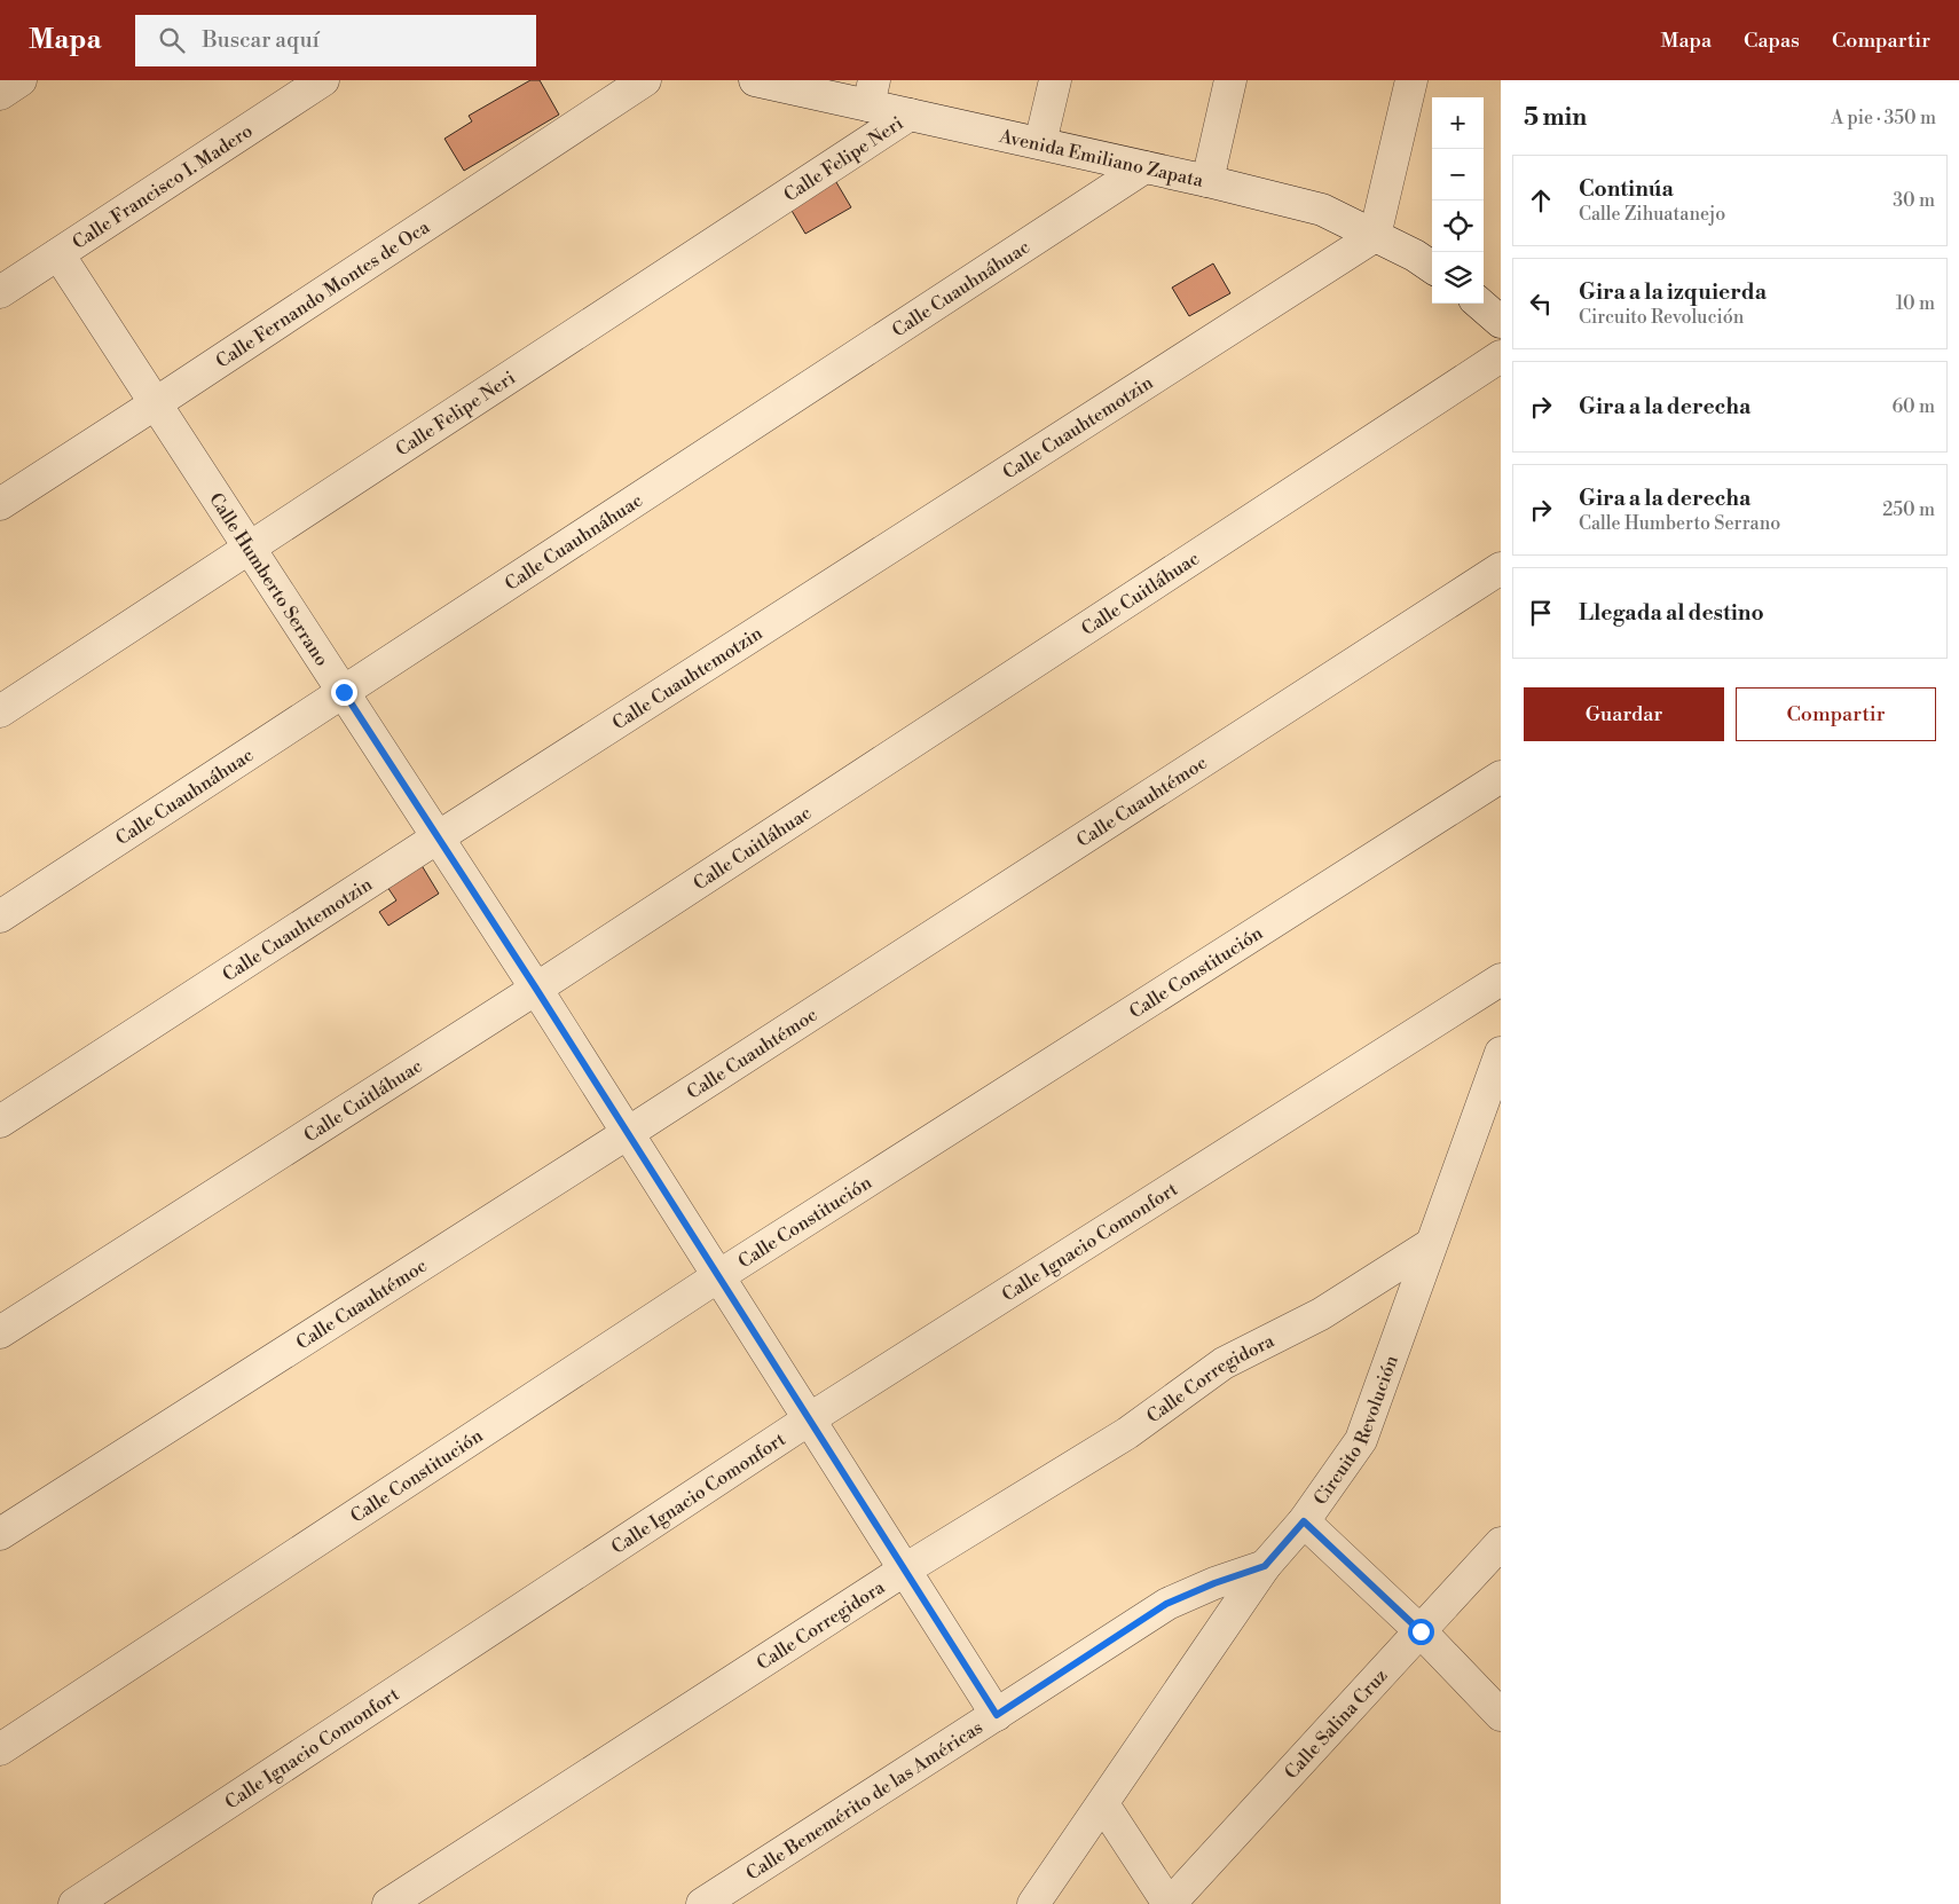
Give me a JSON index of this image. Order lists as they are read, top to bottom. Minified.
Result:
{"streets":{"street":["Calle Felipe Neri","Avenida Emiliano Zapata","Calle Francisco I. Madero","Calle Cuauhnáhuac","Calle Fernando Montes de Oca","Calle Cuauhtemotzin","Calle Humberto Serrano","Calle Cuitláhuac","Calle Cuauhtémoc","Calle Constitución","Calle Ignacio Comonfort","Calle Corregidora","Circuito Revolución","Calle Salina Cruz","Calle Benemérito de las Américas"]},"crossings":[["Calle Felipe Neri","Avenida Emiliano Zapata"],["Calle Felipe Neri","Calle Humberto Serrano"],["Avenida Emiliano Zapata","Calle Cuauhnáhuac"],["Avenida Emiliano Zapata","Calle Cuauhtemotzin"],["Calle Francisco I. Madero","Calle Humberto Serrano"],["Calle Cuauhnáhuac","Calle Humberto Serrano"],["Calle Fernando Montes de Oca","Calle Humberto Serrano"],["Calle Cuauhtemotzin","Calle Humberto Serrano"],["Calle Humberto Serrano","Calle Cuitláhuac"],["Calle Humberto Serrano","Calle Cuauhtémoc"],["Calle Humberto Serrano","Calle Constitución"],["Calle Humberto Serrano","Calle Ignacio Comonfort"],["Calle Humberto Serrano","Calle Corregidora"],["Calle Humberto Serrano","Calle Benemérito de las Américas"],["Calle Corregidora","Circuito Revolución"],["Circuito Revolución","Calle Benemérito de las Américas"]],"page":{"header":"Mapa","search":"Buscar aquí","nav":["Mapa","Capas","Compartir"],"heading":["5 min","A pie · 350 m"],"map_buttons":["+","−"],"list":[["Continúa","Calle Zihuatanejo","30 m"],["Gira a la izquierda","Circuito Revolución","10 m"],["Gira a la derecha","60 m"],["Gira a la derecha","Calle Humberto Serrano","250 m"],"Llegada al destino"],"buttons":["Guardar","Compartir"]}}
